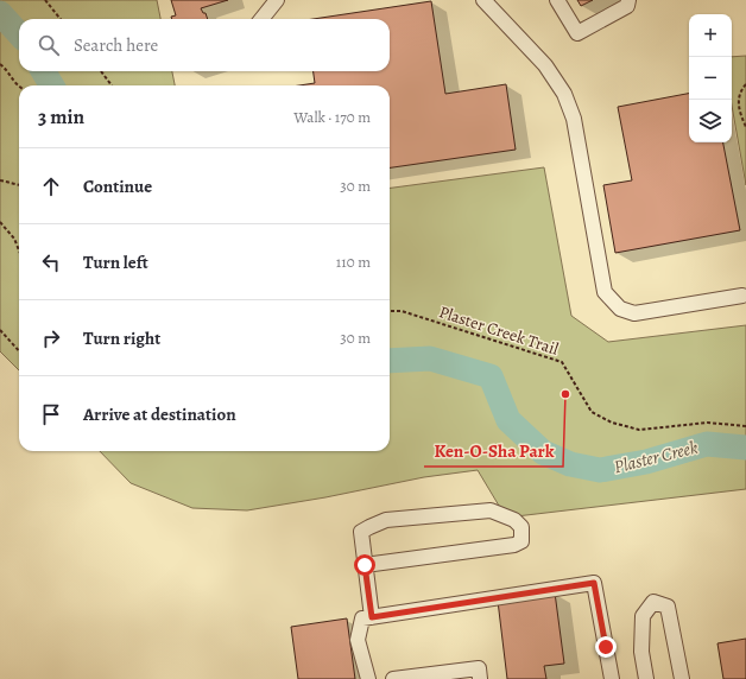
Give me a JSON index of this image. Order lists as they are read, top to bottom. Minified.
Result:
{"streets":{"path":["Plaster Creek Trail"]},"water":["Plaster Creek"],"places":["Ken-O-Sha Park"],"page":{"map_buttons":["+","−"],"search":"Search here","heading":["3 min","Walk · 170 m"],"list":[["Continue","30 m"],["Turn left","110 m"],["Turn right","30 m"],"Arrive at destination"]}}
